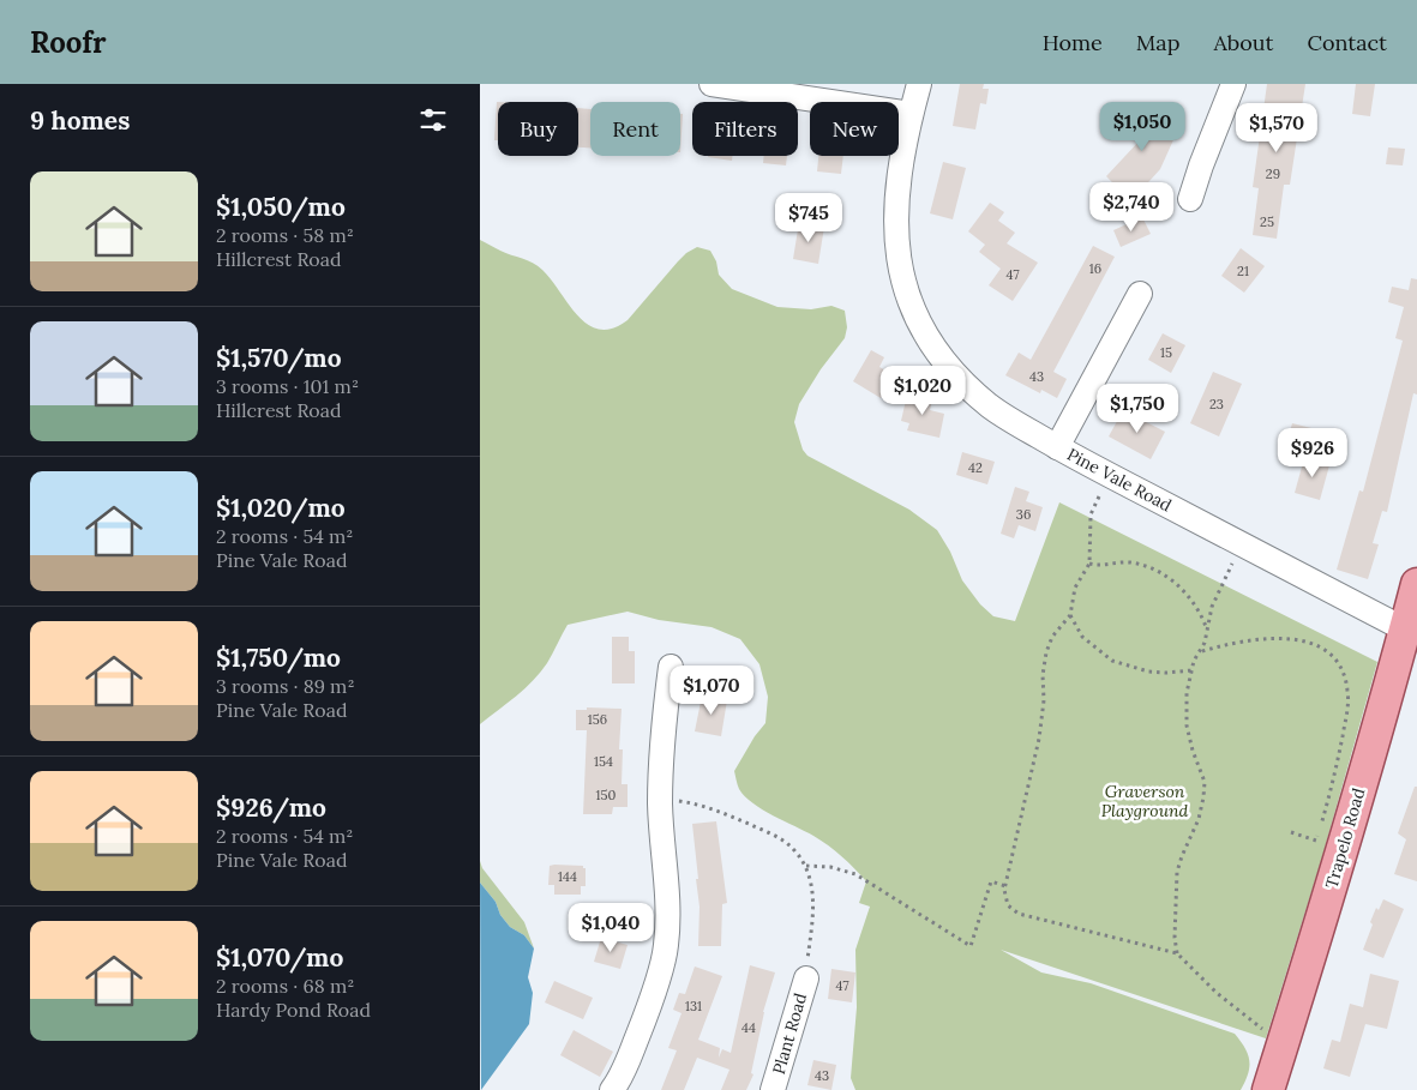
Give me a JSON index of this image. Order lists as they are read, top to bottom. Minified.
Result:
{"streets":{"main road":["Trapelo Road"],"street":["Pine Vale Road","Plant Road"]},"crossings":[["Pine Vale Road","Trapelo Road"]],"parks":["Graverson Playground"],"house_numbers":["29","25","16","21","47","15","43","23","42","36","156","154","150","144","47","131","44","43"],"page":{"header":"Roofr","nav":["Home","Map","About","Contact"],"heading":"9 homes","price":["$1,050","$1,570","$2,740","$745","$1,020","$1,750","$926","$1,070","$1,040"],"chip":["Buy","Rent","Filters","New"],"list":[{"name":"$1,050/mo","note":"2 rooms · 58 m² · Hillcrest Road"},{"name":"$1,570/mo","note":"3 rooms · 101 m² · Hillcrest Road"},{"name":"$1,020/mo","note":"2 rooms · 54 m² · Pine Vale Road"},{"name":"$1,750/mo","note":"3 rooms · 89 m² · Pine Vale Road"},{"name":"$926/mo","note":"2 rooms · 54 m² · Pine Vale Road"},{"name":"$1,070/mo","note":"2 rooms · 68 m² · Hardy Pond Road"}]}}
